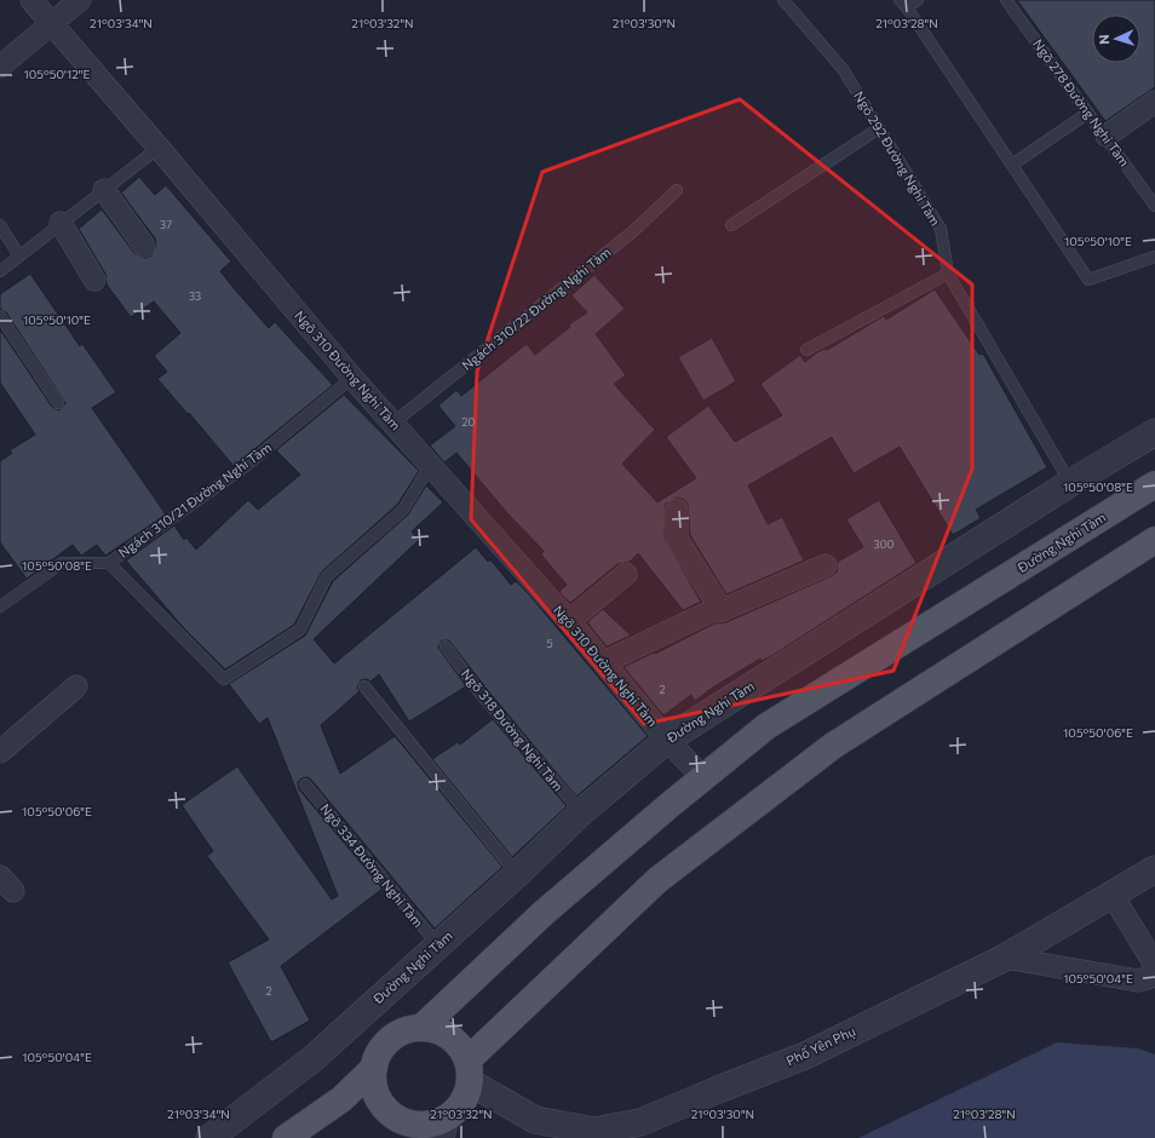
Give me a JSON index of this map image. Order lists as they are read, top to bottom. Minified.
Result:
{"streets":{"main road":["Đường Nghi Tàm"],"street":["Ngõ 310 Đường Nghi Tàm","Phố Yên Phụ"],"lane":["Ngõ 278 Đường Nghi Tàm","Ngõ 292 Đường Nghi Tàm","Ngách 310/22 Đường Nghi Tàm","Ngách 310/21 Đường Nghi Tàm","Ngõ 318 Đường Nghi Tàm","Ngõ 334 Đường Nghi Tàm"]},"crossings":[["Ngõ 292 Đường Nghi Tàm","Đường Nghi Tàm"],["Ngách 310/22 Đường Nghi Tàm","Ngõ 310 Đường Nghi Tàm"],["Ngõ 310 Đường Nghi Tàm","Ngách 310/21 Đường Nghi Tàm"],["Ngõ 310 Đường Nghi Tàm","Đường Nghi Tàm"],["Đường Nghi Tàm","Ngõ 318 Đường Nghi Tàm"],["Đường Nghi Tàm","Ngõ 334 Đường Nghi Tàm"],["Đường Nghi Tàm","Phố Yên Phụ"]],"house_numbers":["37","33","20","300","5","2","2"],"north":"left","coordinates":["21°03'34\"N","21°03'32\"N","21°03'30\"N","21°03'28\"N","105°50'12\"E","105°50'10\"E","105°50'08\"E","105°50'06\"E","105°50'04\"E"]}
